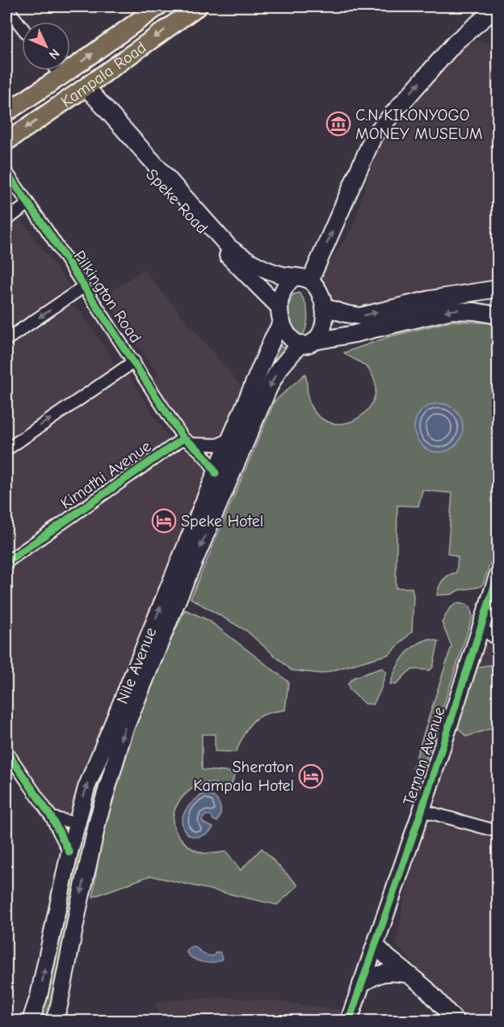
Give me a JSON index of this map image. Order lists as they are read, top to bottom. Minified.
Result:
{"streets":{"main road":["Kampala Road","Speke Road","Nile Avenue","Ternan Avenue"],"street":["Pilkington Road","Kimathi Avenue"]},"crossings":[["Kampala Road","Speke Road"],["Speke Road","Nile Avenue"],["Pilkington Road","Kimathi Avenue"]],"places":{"museum":["C.N KIKONYOGO MONEY MUSEUM"],"hotel":["Speke Hotel","Sheraton Kampala Hotel"]},"north":"bottom right"}
